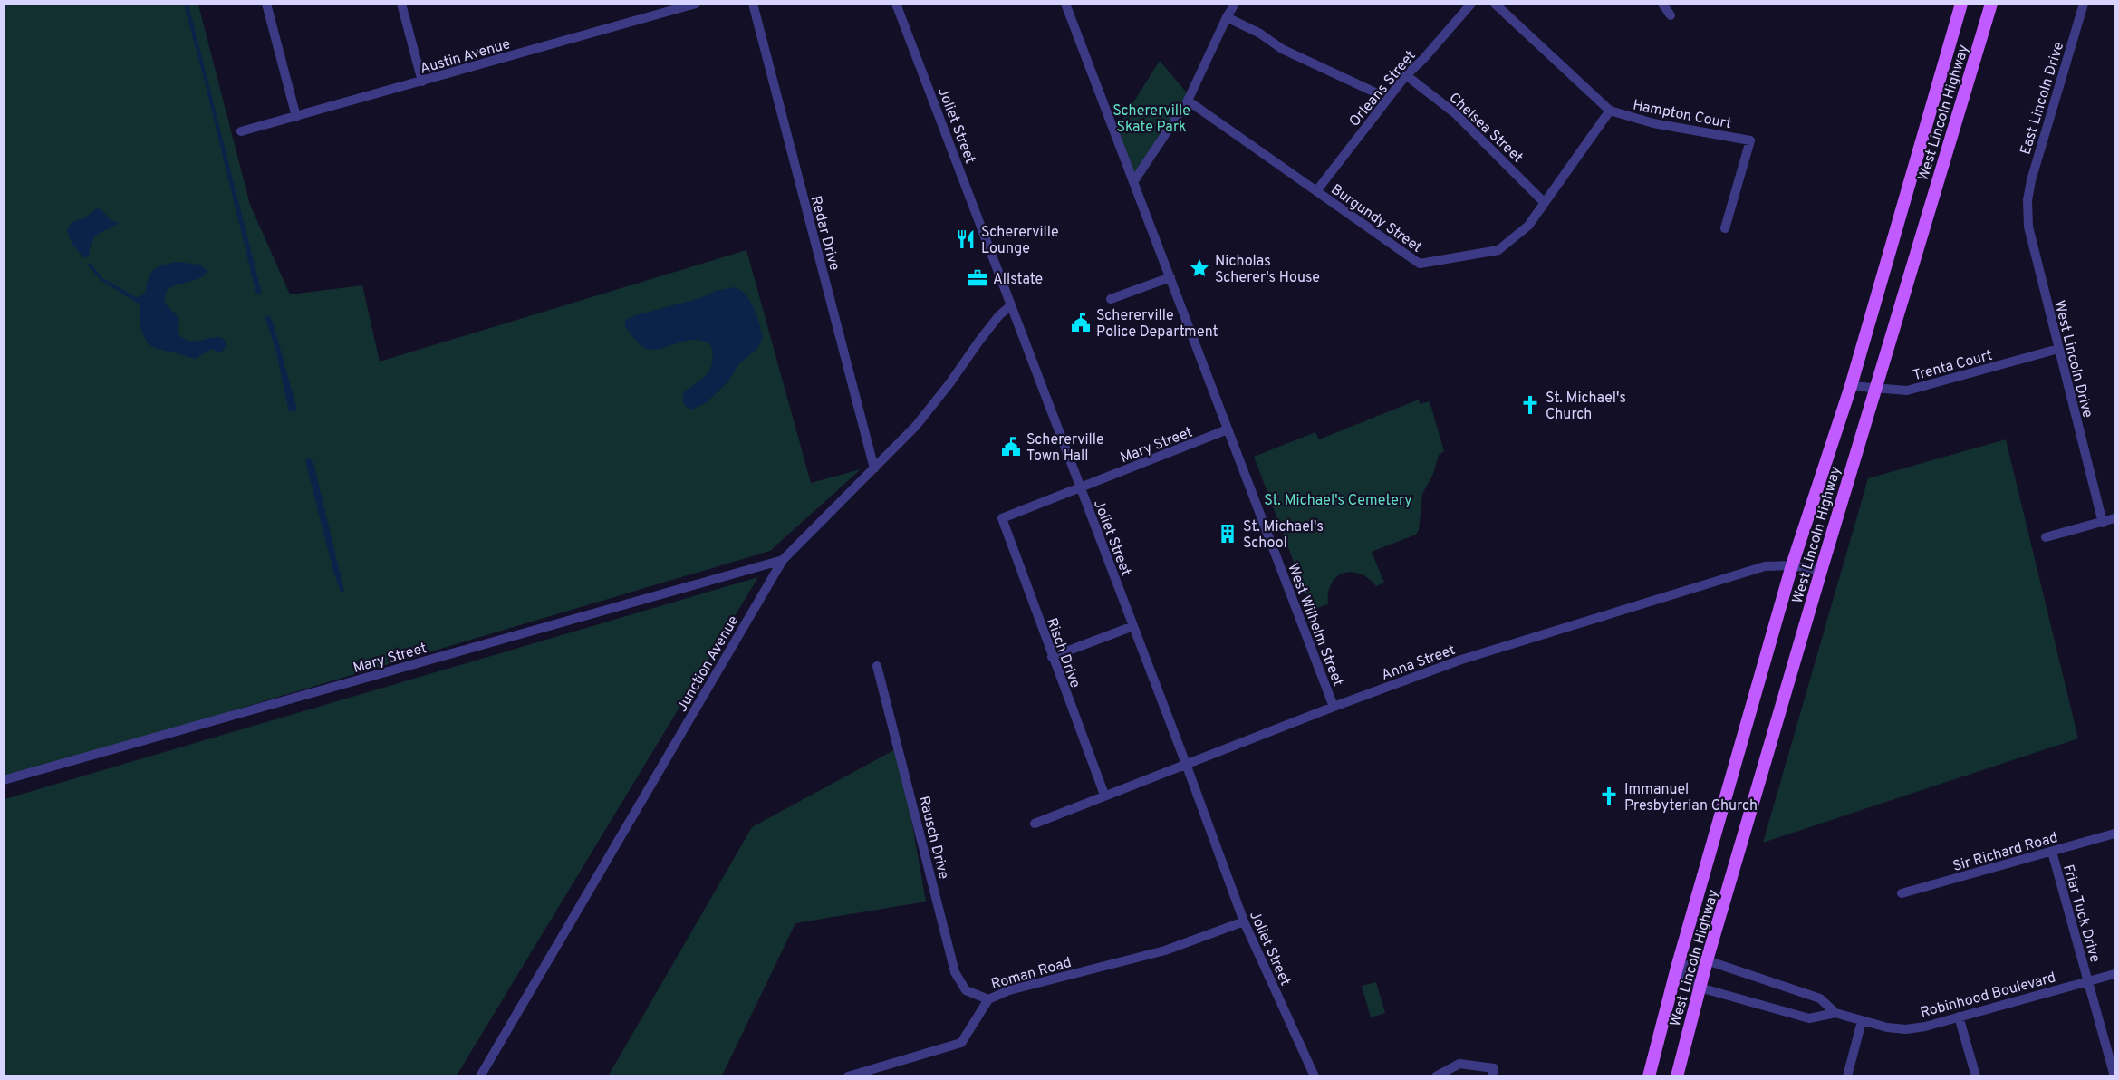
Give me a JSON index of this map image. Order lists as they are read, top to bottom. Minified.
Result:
{"streets":{"main road":["West Lincoln Highway"],"street":["Austin Avenue","Orleans Street","East Lincoln Drive","Hampton Court","Joliet Street","Chelsea Street","Burgundy Street","Redar Drive","West Lincoln Drive","Trenta Court","Mary Street","West Wilhelm Street","Risch Drive","Anna Street","Junction Avenue","Rausch Drive","Sir Richard Road","Friar Tuck Drive","Roman Road","Robinhood Boulevard"]},"crossings":[["Orleans Street","Chelsea Street"],["Orleans Street","Burgundy Street"],["East Lincoln Drive","West Lincoln Drive"],["West Lincoln Highway","Trenta Court"],["West Lincoln Highway","Anna Street"],["West Lincoln Highway","Robinhood Boulevard"],["Hampton Court","Burgundy Street"],["Joliet Street","Mary Street"],["Joliet Street","Anna Street"],["Joliet Street","Junction Avenue"],["Joliet Street","Roman Road"],["Chelsea Street","Burgundy Street"],["Redar Drive","Junction Avenue"],["West Lincoln Drive","Trenta Court"],["Mary Street","West Wilhelm Street"],["Mary Street","Risch Drive"],["Mary Street","Junction Avenue"],["West Wilhelm Street","Anna Street"],["Risch Drive","Anna Street"],["Rausch Drive","Roman Road"],["Sir Richard Road","Friar Tuck Drive"],["Friar Tuck Drive","Robinhood Boulevard"]],"parks":["Schererville Skate Park","St. Michael's Cemetery"],"places":{"restaurant":["Schererville Lounge"],"place":["Nicholas Scherer's House"],"office":["Allstate"],"public building":["Schererville Police Department","Schererville Town Hall"],"church":["St. Michael's Church","Immanuel Presbyterian Church"],"building":["St. Michael's School"]}}
